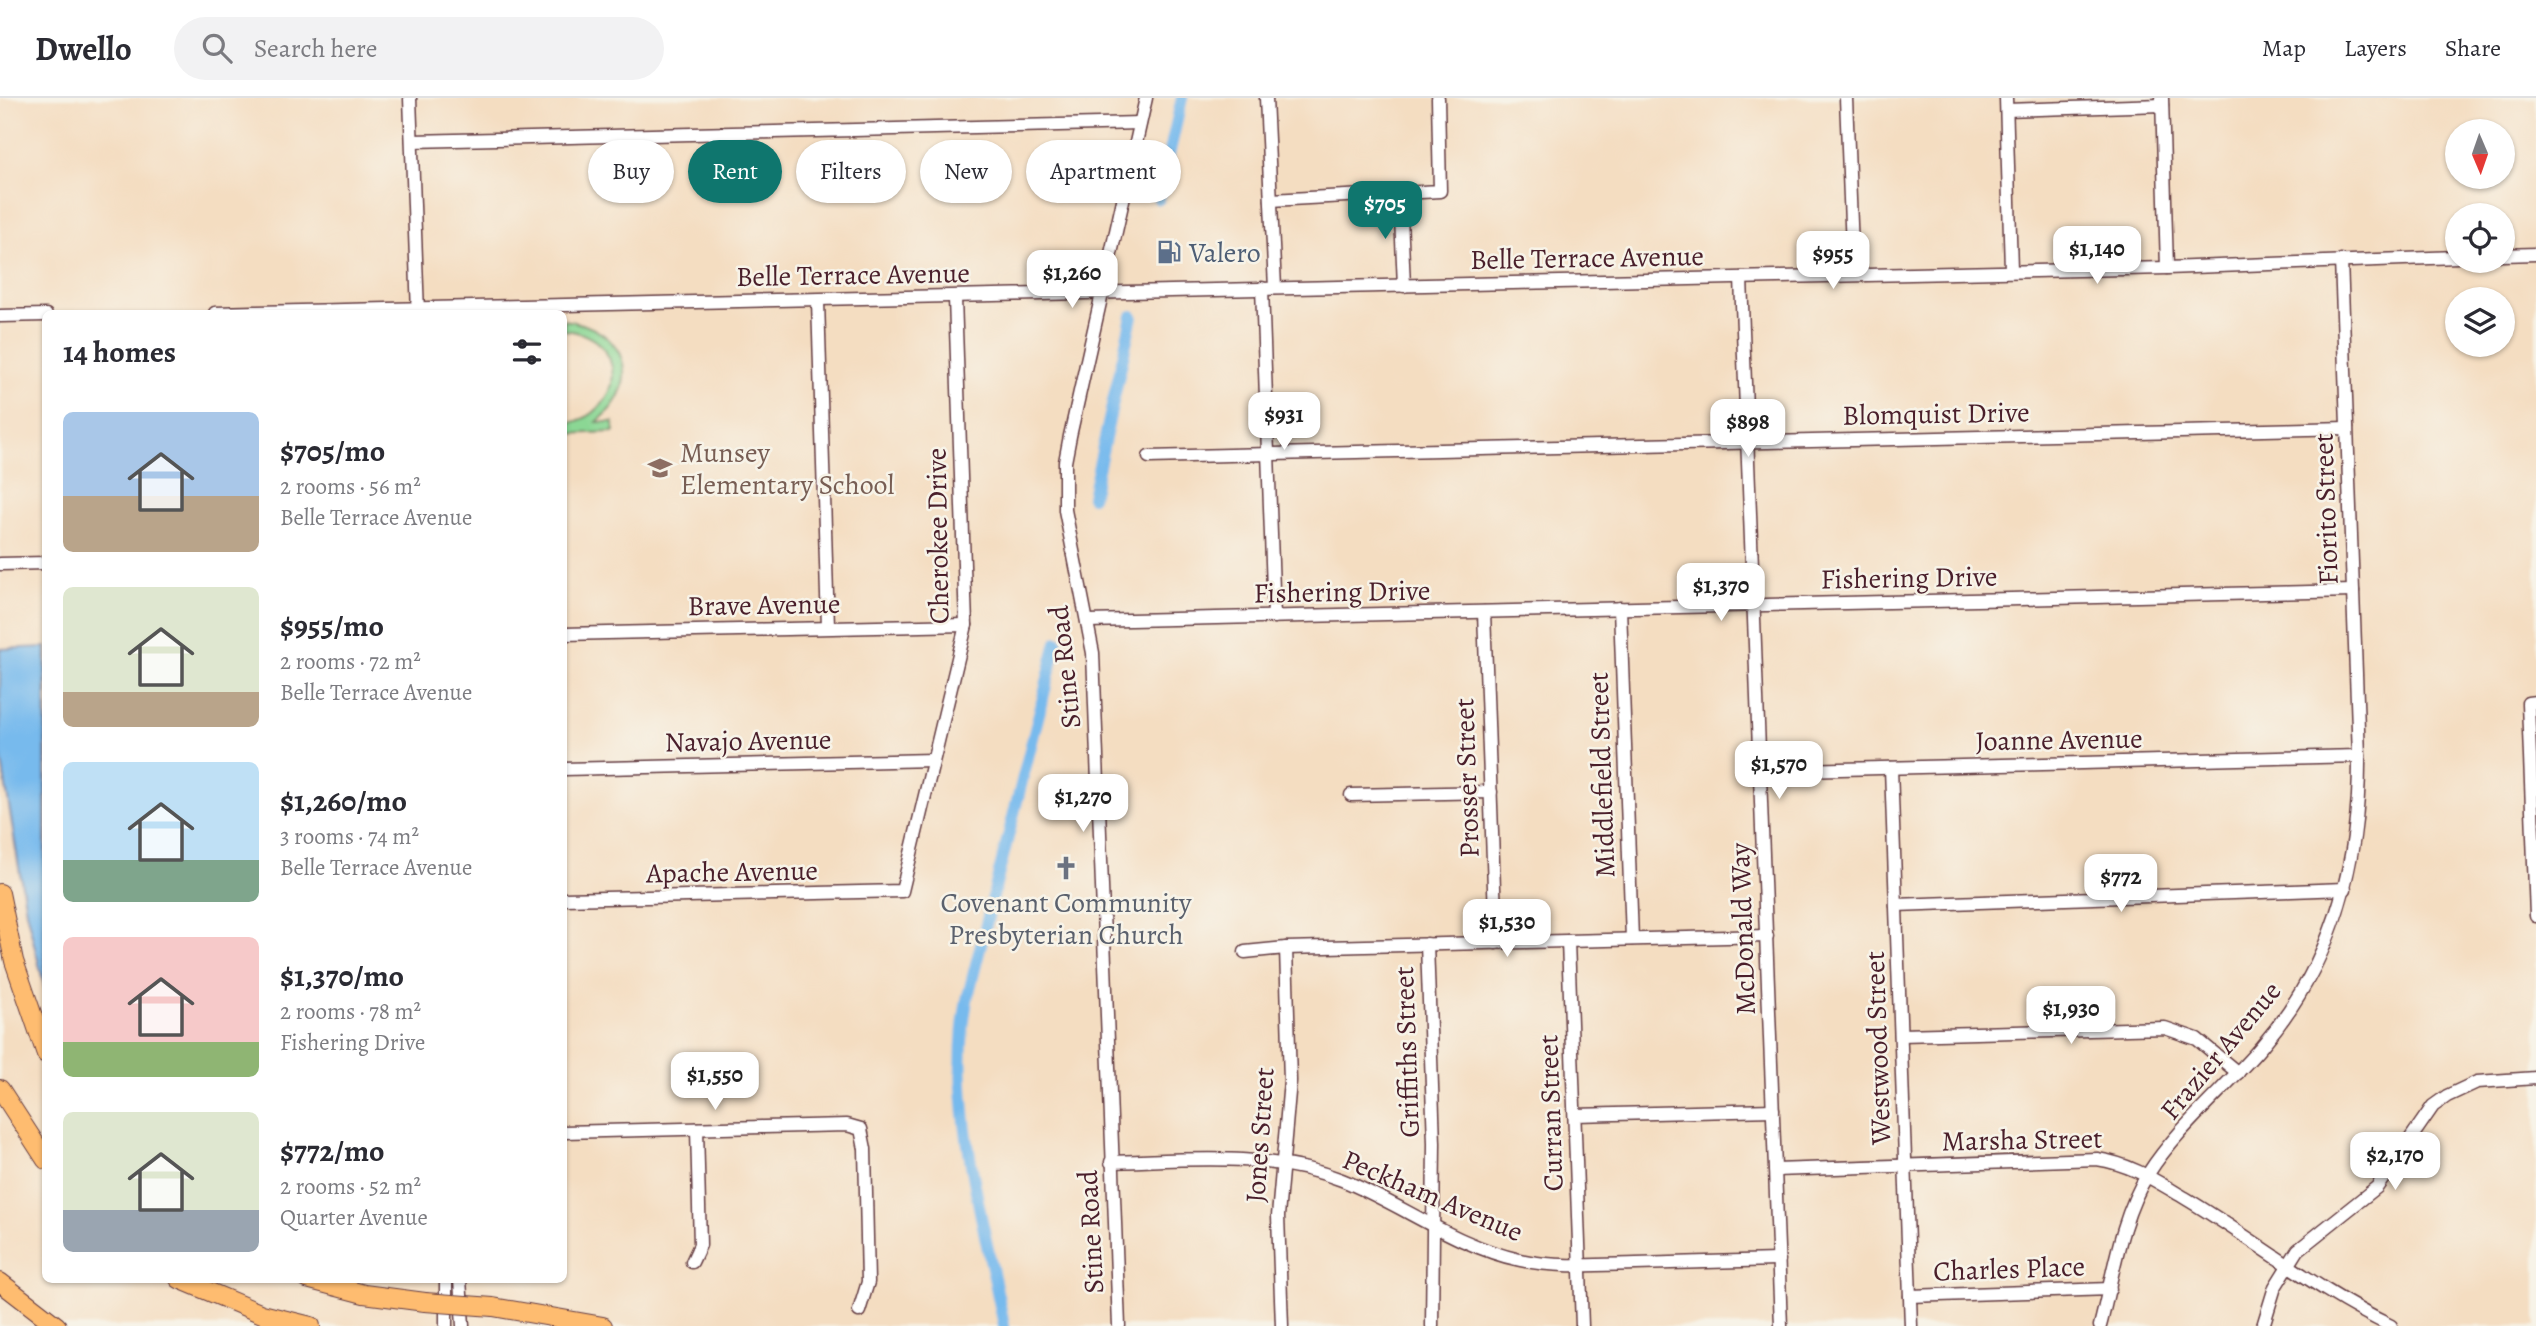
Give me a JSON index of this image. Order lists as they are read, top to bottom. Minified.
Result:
{"streets":{"street":["Belle Terrace Avenue","Blomquist Drive","Fiorito Street","Cherokee Drive","Fishering Drive","Brave Avenue","Stine Road","Joanne Avenue","Navajo Avenue","Middlefield Street","Prosser Street","Apache Avenue","McDonald Way","Westwood Street","Frazier Avenue","Griffiths Street","Curran Street","Jones Street","Marsha Street","Peckham Avenue","Charles Place"]},"crossings":[["Belle Terrace Avenue","Fiorito Street"],["Belle Terrace Avenue","Cherokee Drive"],["Belle Terrace Avenue","Stine Road"],["Belle Terrace Avenue","McDonald Way"],["Blomquist Drive","Fiorito Street"],["Blomquist Drive","McDonald Way"],["Fiorito Street","Fishering Drive"],["Fiorito Street","Joanne Avenue"],["Fiorito Street","Frazier Avenue"],["Cherokee Drive","Brave Avenue"],["Cherokee Drive","Navajo Avenue"],["Cherokee Drive","Apache Avenue"],["Fishering Drive","Stine Road"],["Fishering Drive","Middlefield Street"],["Fishering Drive","Prosser Street"],["Fishering Drive","McDonald Way"],["Stine Road","Peckham Avenue"],["Joanne Avenue","McDonald Way"],["Joanne Avenue","Westwood Street"],["Joanne Avenue","Frazier Avenue"],["McDonald Way","Marsha Street"],["McDonald Way","Peckham Avenue"],["Westwood Street","Marsha Street"],["Westwood Street","Charles Place"],["Frazier Avenue","Marsha Street"],["Frazier Avenue","Charles Place"],["Griffiths Street","Peckham Avenue"],["Curran Street","Peckham Avenue"],["Jones Street","Peckham Avenue"]],"places":{"fuel station":["Valero"],"school or university":["Munsey Elementary School"],"church":["Covenant Community Presbyterian Church"]},"north":"bottom","page":{"header":"Dwello","search":"Search here","nav":["Map","Layers","Share"],"chip":["Buy","Rent","Filters","New","Apartment"],"price":["$705","$1,140","$955","$1,260","$931","$898","$1,370","$1,570","$1,270","$772","$1,530","$1,930","$1,550","$2,170"],"heading":"14 homes","list":[{"name":"$705/mo","note":"2 rooms · 56 m² · Belle Terrace Avenue"},{"name":"$955/mo","note":"2 rooms · 72 m² · Belle Terrace Avenue"},{"name":"$1,260/mo","note":"3 rooms · 74 m² · Belle Terrace Avenue"},{"name":"$1,370/mo","note":"2 rooms · 78 m² · Fishering Drive"},{"name":"$772/mo","note":"2 rooms · 52 m² · Quarter Avenue"}]}}
